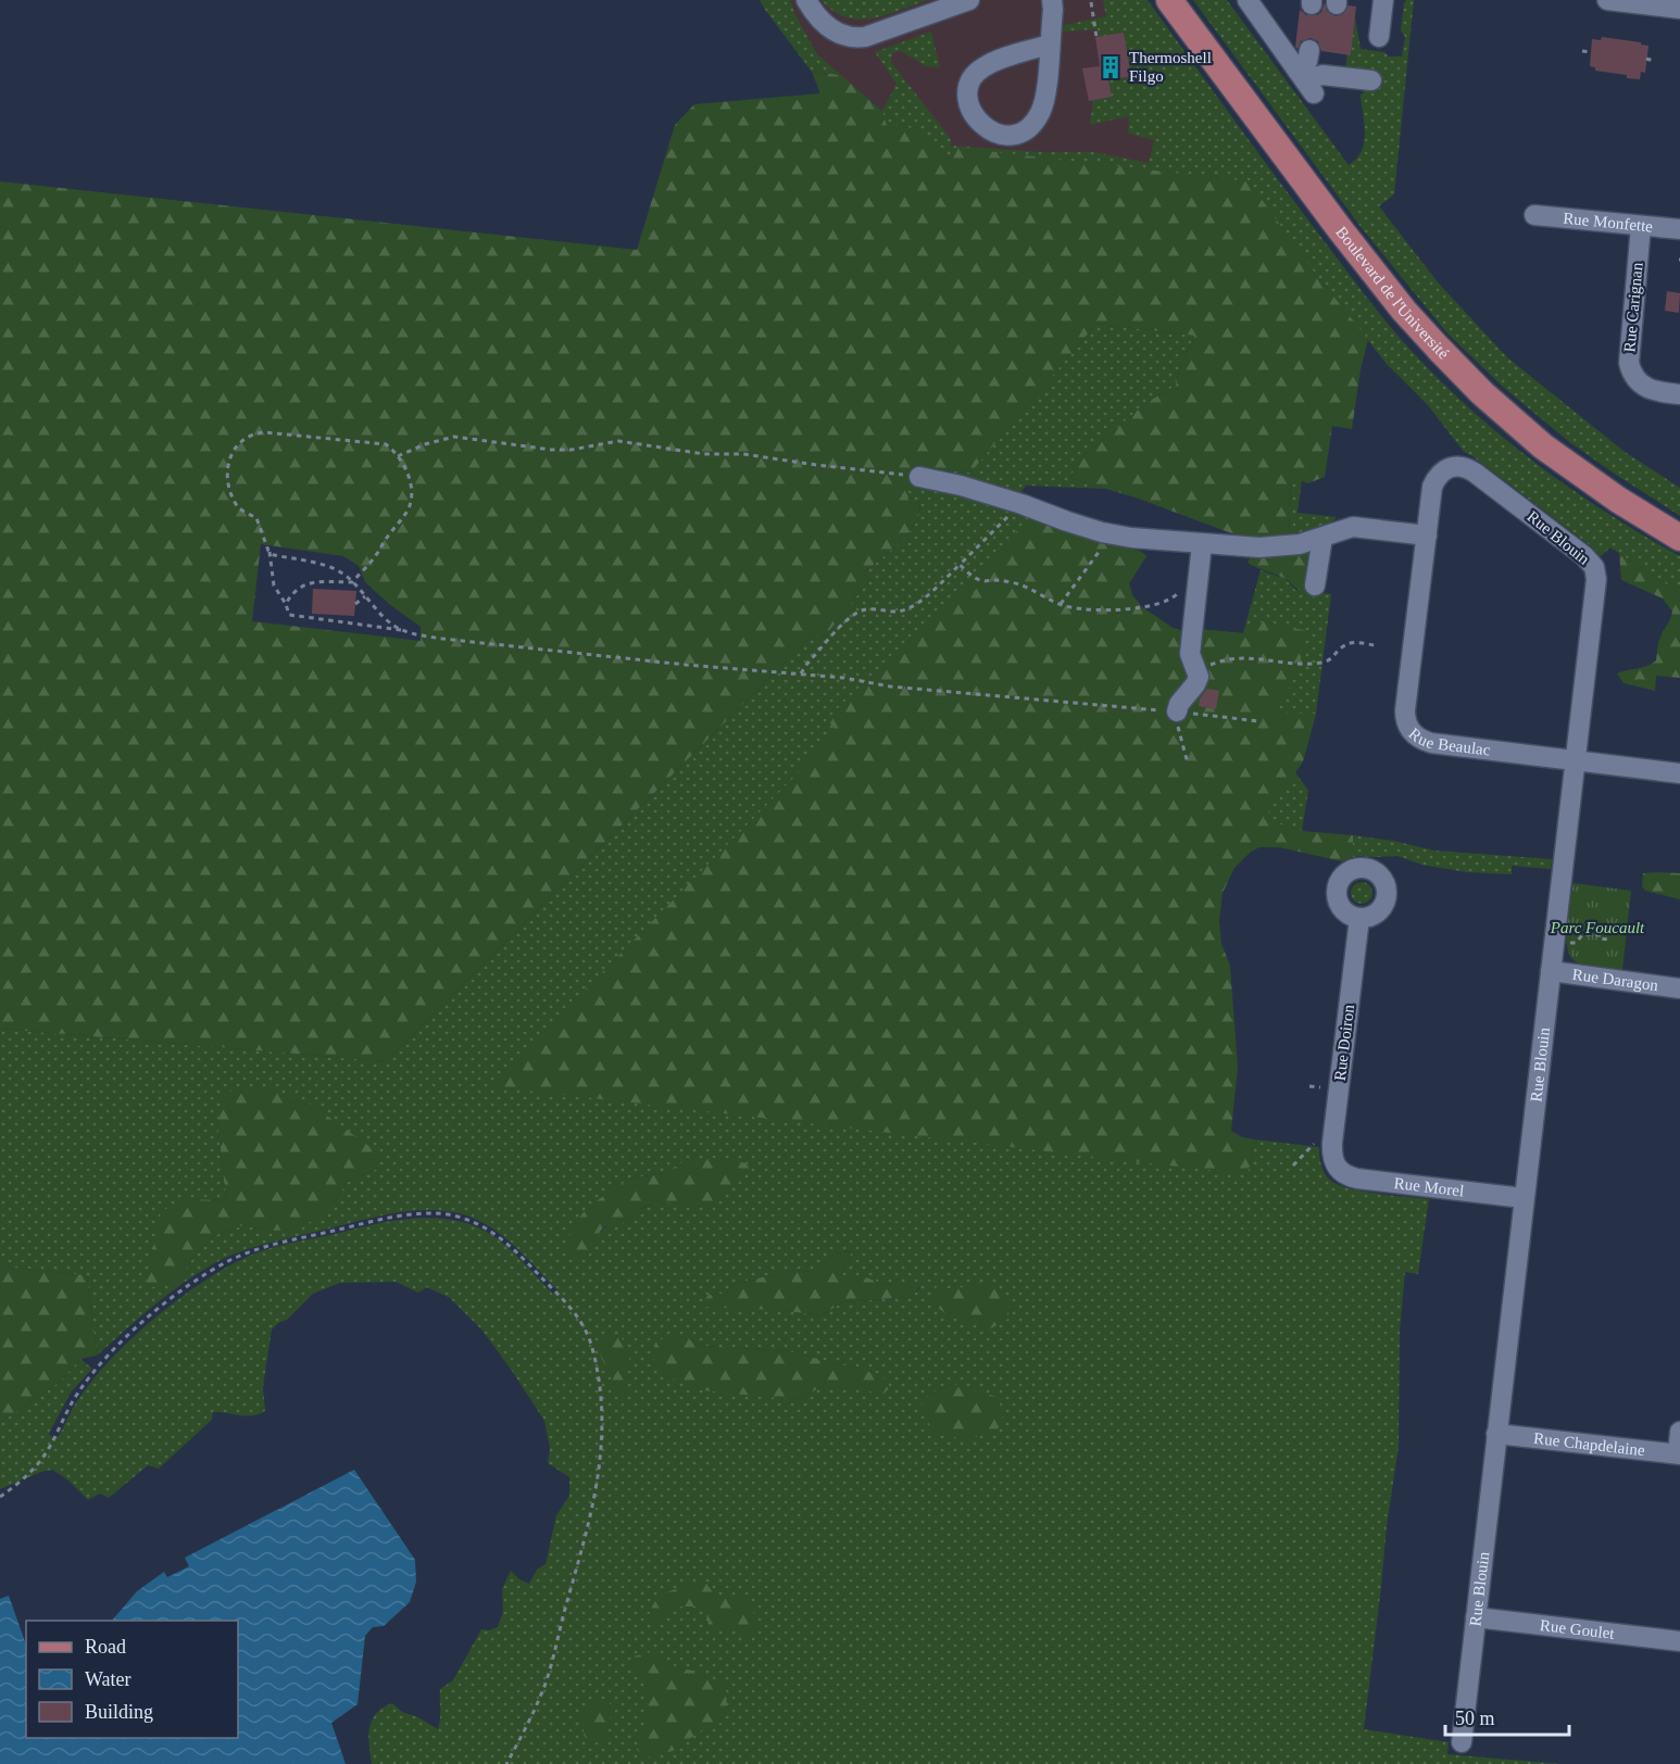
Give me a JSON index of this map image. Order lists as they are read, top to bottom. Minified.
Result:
{"streets":{"main road":["Boulevard de l'Université"],"street":["Rue Monfette","Rue Carignan","Rue Blouin","Rue Beaulac","Rue Daragon","Rue Doiron","Rue Morel","Rue Chapdelaine","Rue Goulet"]},"crossings":[["Rue Monfette","Rue Carignan"],["Rue Blouin","Rue Beaulac"],["Rue Blouin","Rue Daragon"],["Rue Blouin","Rue Morel"],["Rue Blouin","Rue Chapdelaine"],["Rue Blouin","Rue Goulet"],["Rue Doiron","Rue Morel"]],"parks":["Parc Foucault"],"places":{"building":["Thermoshell Filgo"]},"legend":["Road","Water","Building"],"scale_bar":"50 m"}
